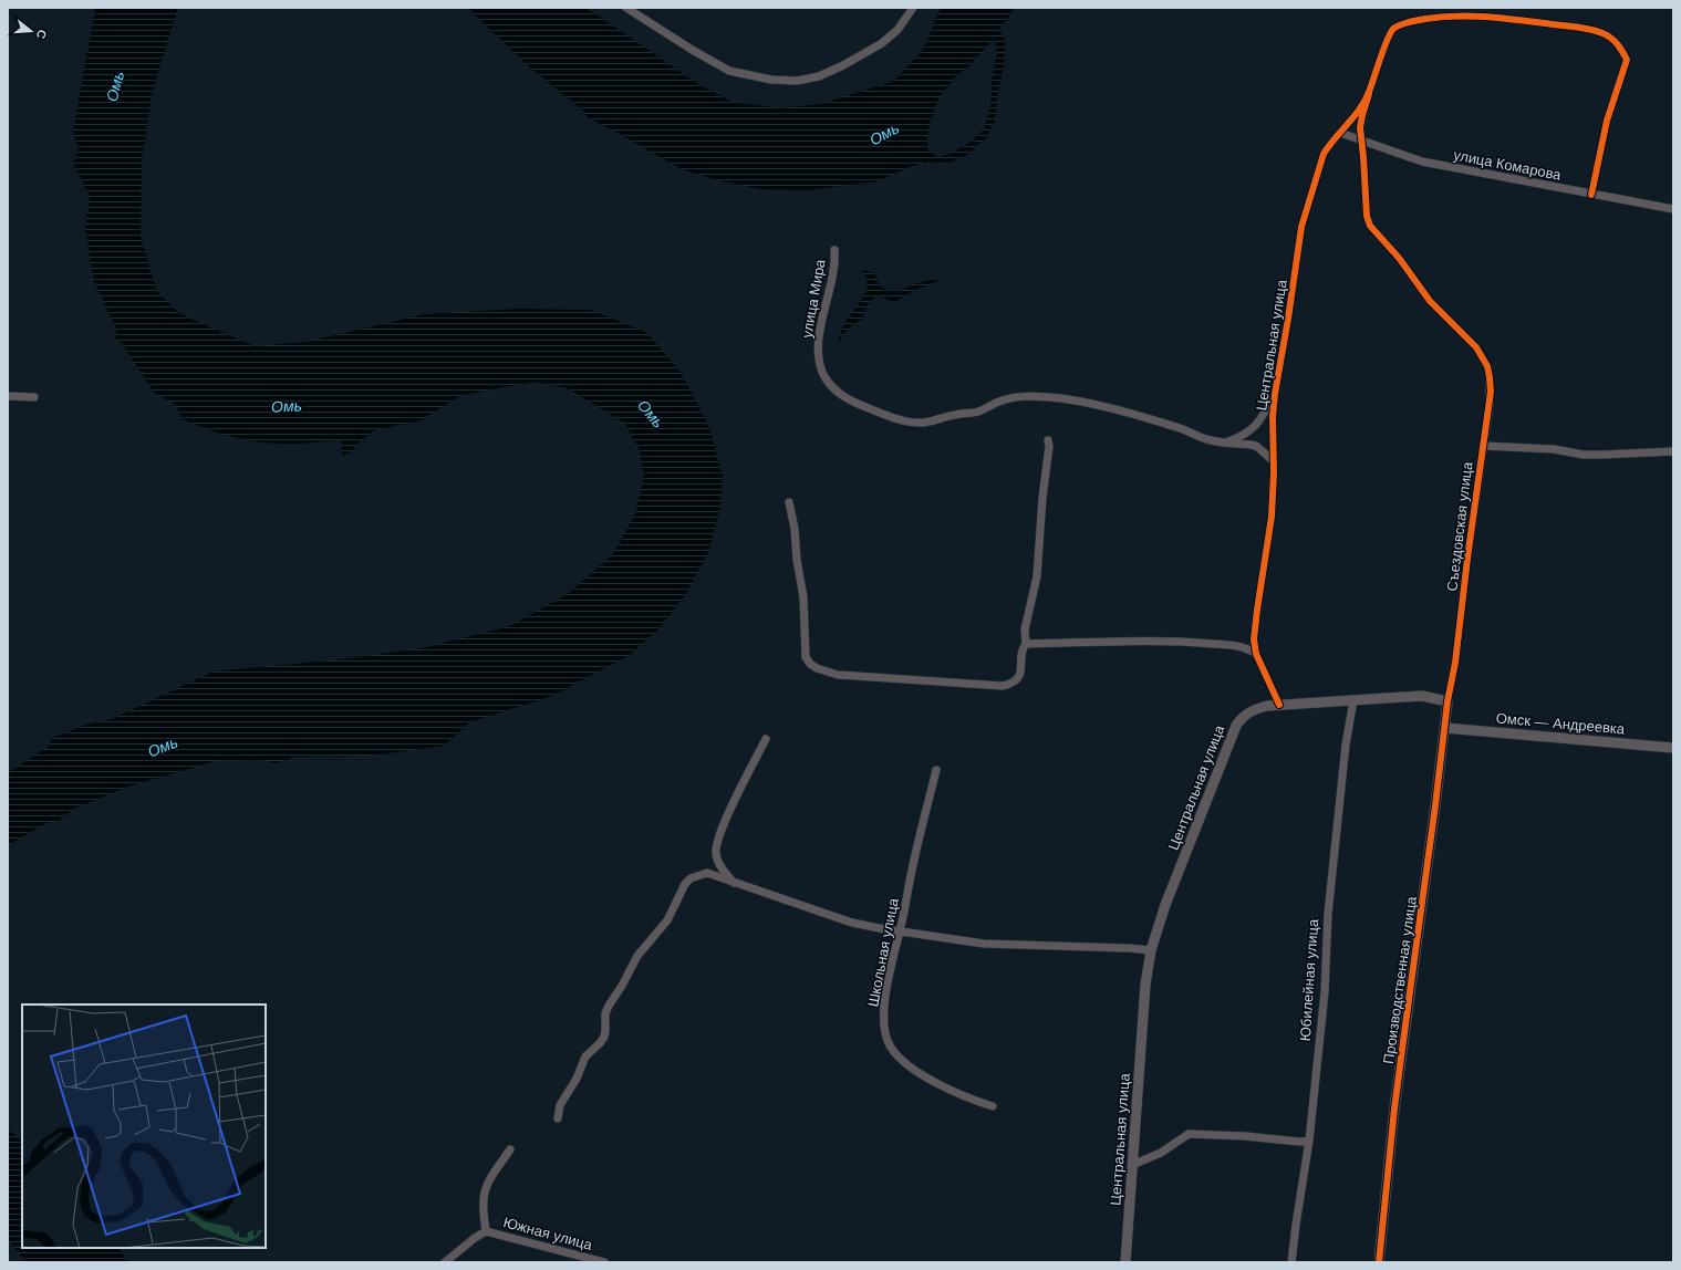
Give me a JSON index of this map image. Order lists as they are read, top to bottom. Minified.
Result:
{"streets":{"street":["улица Комарова","улица Мира","Центральная улица","Съездовская улица","Омск — Андреевка","Школьная улица","Юбилейная улица","Производственная улица","Южная улица"]},"crossings":[["улица Комарова","Центральная улица"],["улица Комарова","Съездовская улица"],["Съездовская улица","Производственная улица"],["Омск — Андреевка","Производственная улица"]],"water":["Омь"],"north":"right"}
